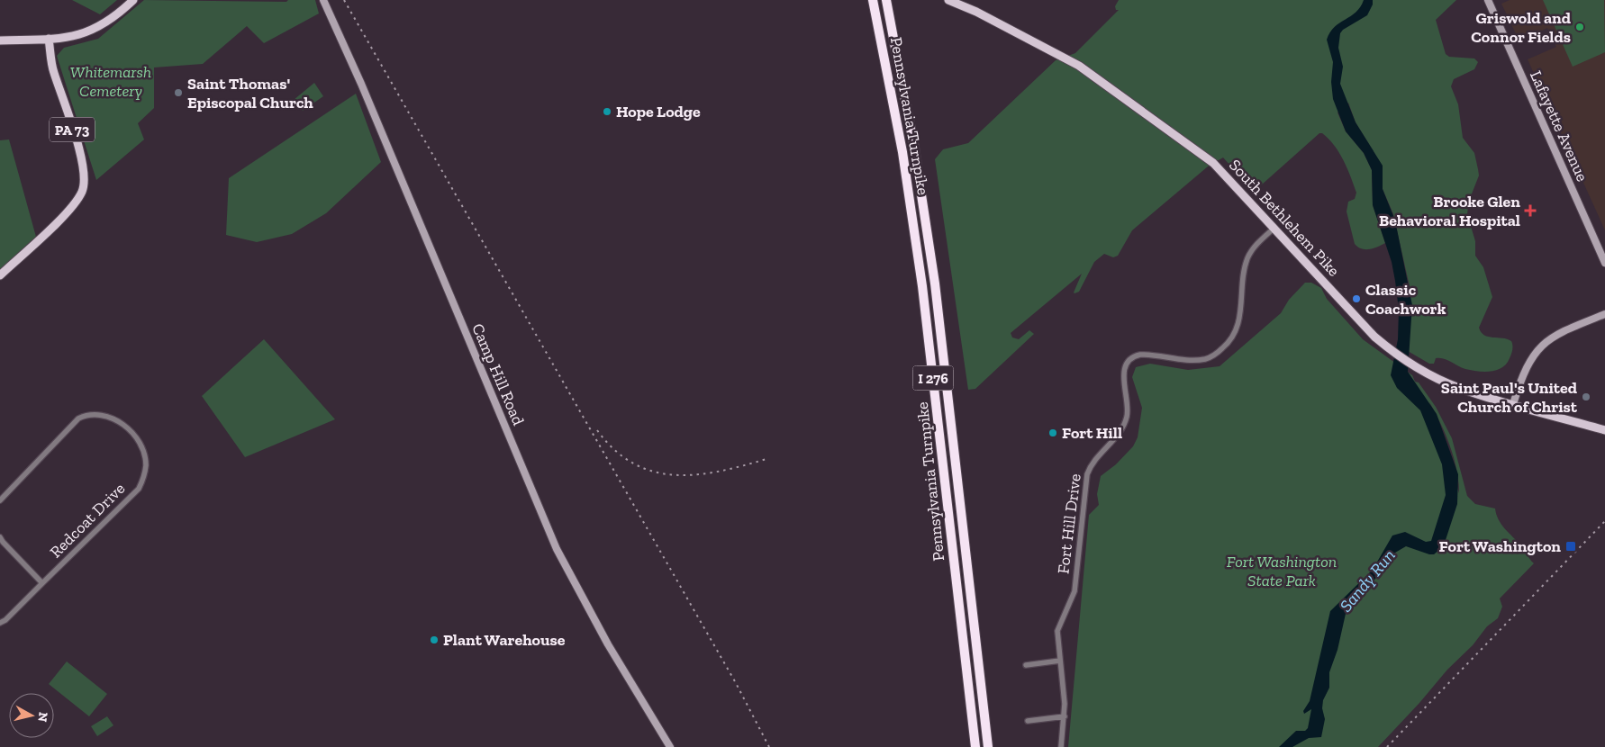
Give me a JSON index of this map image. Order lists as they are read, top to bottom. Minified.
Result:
{"streets":{"highway":["Pennsylvania Turnpike","I 276"],"main road":["PA 73","South Bethlehem Pike"],"street":["Lafayette Avenue","Camp Hill Road","Redcoat Drive","Fort Hill Drive"]},"crossings":[["South Bethlehem Pike","Fort Hill Drive"]],"water":["Sandy Run"],"parks":["Whitemarsh Cemetery","Fort Washington State Park"],"places":{"other":["Griswold and Connor Fields","Saint Thomas' Episcopal Church","Hope Lodge","Classic Coachwork","Saint Paul's United Church of Christ","Fort Hill","Plant Warehouse"],"health":["Brooke Glen Behavioral Hospital"],"transit":["Fort Washington"]},"north":"right"}
